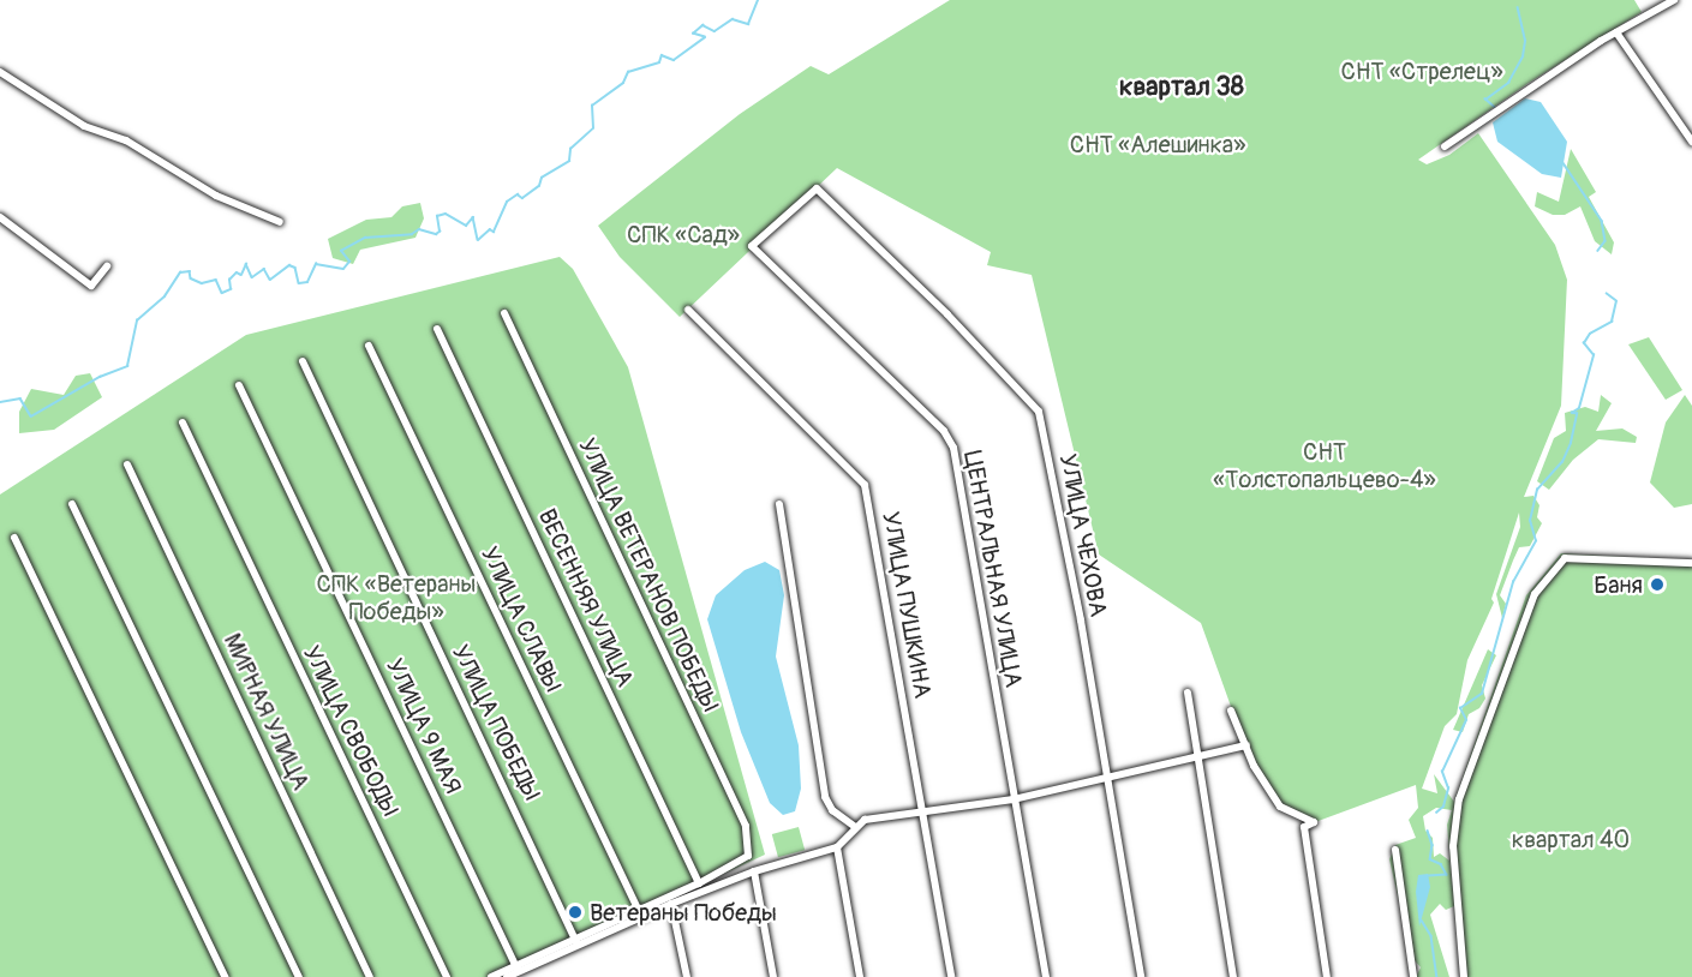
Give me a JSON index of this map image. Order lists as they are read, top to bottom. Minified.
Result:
{"streets":{"street":["УЛИЦА ЧЕХОВА","ЦЕНТРАЛЬНАЯ УЛИЦА","УЛИЦА ВЕТЕРАНОВ ПОБЕДЫ","ВЕСЕННЯЯ УЛИЦА","УЛИЦА ПУШКИНА","УЛИЦА СЛАВЫ","МИРНАЯ УЛИЦА","УЛИЦА ПОБЕДЫ","УЛИЦА 9 МАЯ","УЛИЦА СВОБОДЫ"]},"crossings":[["УЛИЦА ЧЕХОВА","ЦЕНТРАЛЬНАЯ УЛИЦА"],["УЛИЦА ВЕТЕРАНОВ ПОБЕДЫ","ВЕСЕННЯЯ УЛИЦА"]],"districts":["квартал 38"],"parks":["СНТ «Стрелец»","СНТ «Алешинка»","СПК «Сад»","СНТ «Толстопальцево-4»","СПК «Ветераны Победы»","квартал 40"],"places":["Баня","Ветераны Победы"]}
